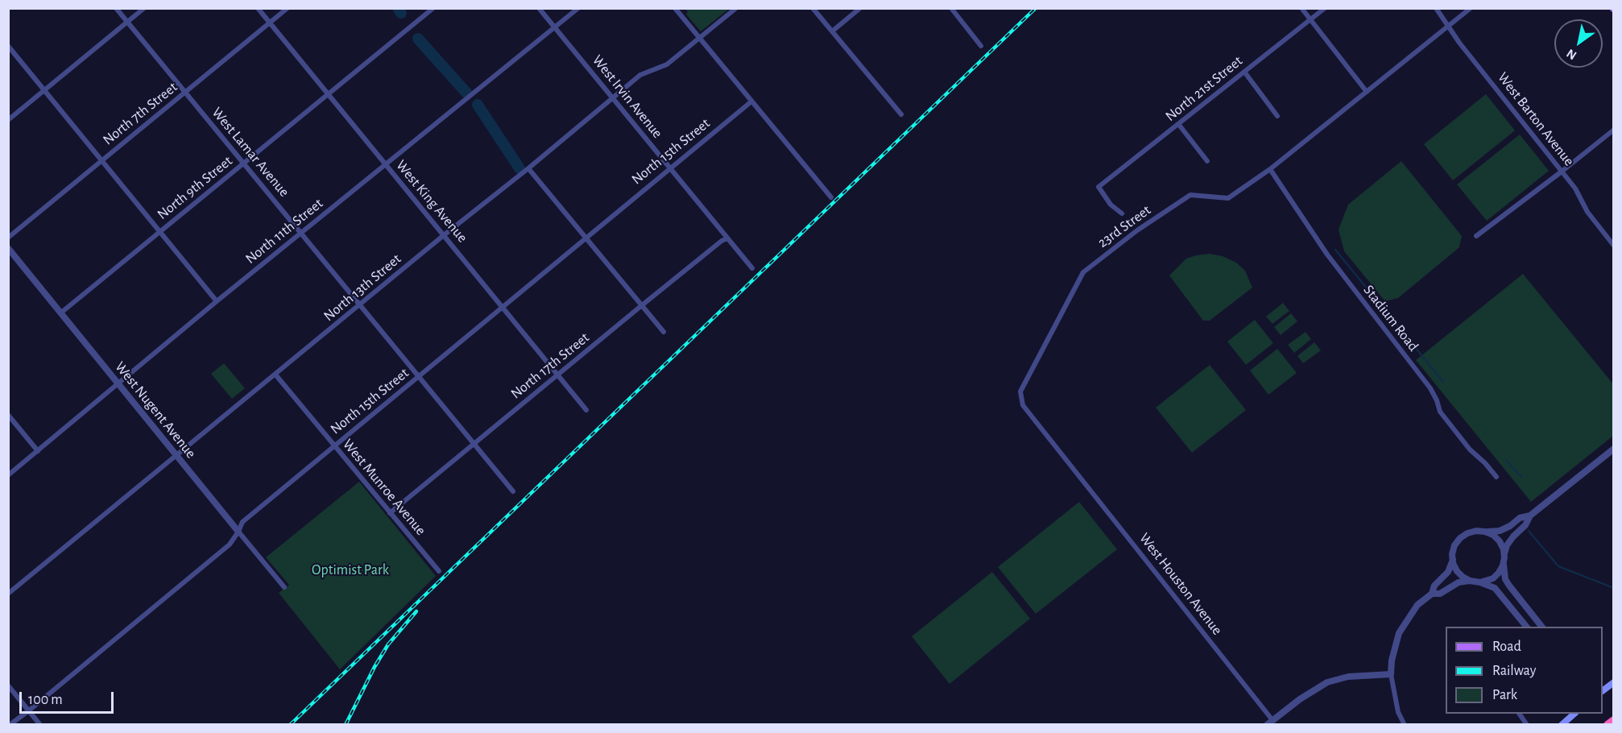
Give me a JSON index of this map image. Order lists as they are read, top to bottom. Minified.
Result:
{"streets":{"street":["North 21st Street","West Irvin Avenue","North 7th Street","West Barton Avenue","North 15th Street","West Lamar Avenue","North 9th Street","West King Avenue","23rd Street","North 11th Street","North 13th Street","Stadium Road","North 17th Street","West Nugent Avenue","West Munroe Avenue","West Houston Avenue"]},"crossings":[["West Irvin Avenue","North 15th Street"],["West Irvin Avenue","North 11th Street"],["West Irvin Avenue","North 13th Street"],["West Irvin Avenue","North 17th Street"],["North 7th Street","West Lamar Avenue"],["North 7th Street","West King Avenue"],["West Barton Avenue","23rd Street"],["North 15th Street","West Lamar Avenue"],["North 15th Street","West King Avenue"],["North 15th Street","West Nugent Avenue"],["North 15th Street","West Munroe Avenue"],["West Lamar Avenue","North 9th Street"],["West Lamar Avenue","North 11th Street"],["West Lamar Avenue","North 13th Street"],["West Lamar Avenue","North 17th Street"],["North 9th Street","West King Avenue"],["North 9th Street","West Nugent Avenue"],["West King Avenue","North 11th Street"],["West King Avenue","North 13th Street"],["West King Avenue","North 17th Street"],["23rd Street","Stadium Road"],["23rd Street","West Houston Avenue"],["North 11th Street","West Nugent Avenue"],["North 13th Street","West Nugent Avenue"],["North 13th Street","West Munroe Avenue"],["North 17th Street","West Munroe Avenue"]],"parks":["Optimist Park"],"legend":["Road","Railway","Park"],"scale_bar":"100 m","north":"bottom left"}
